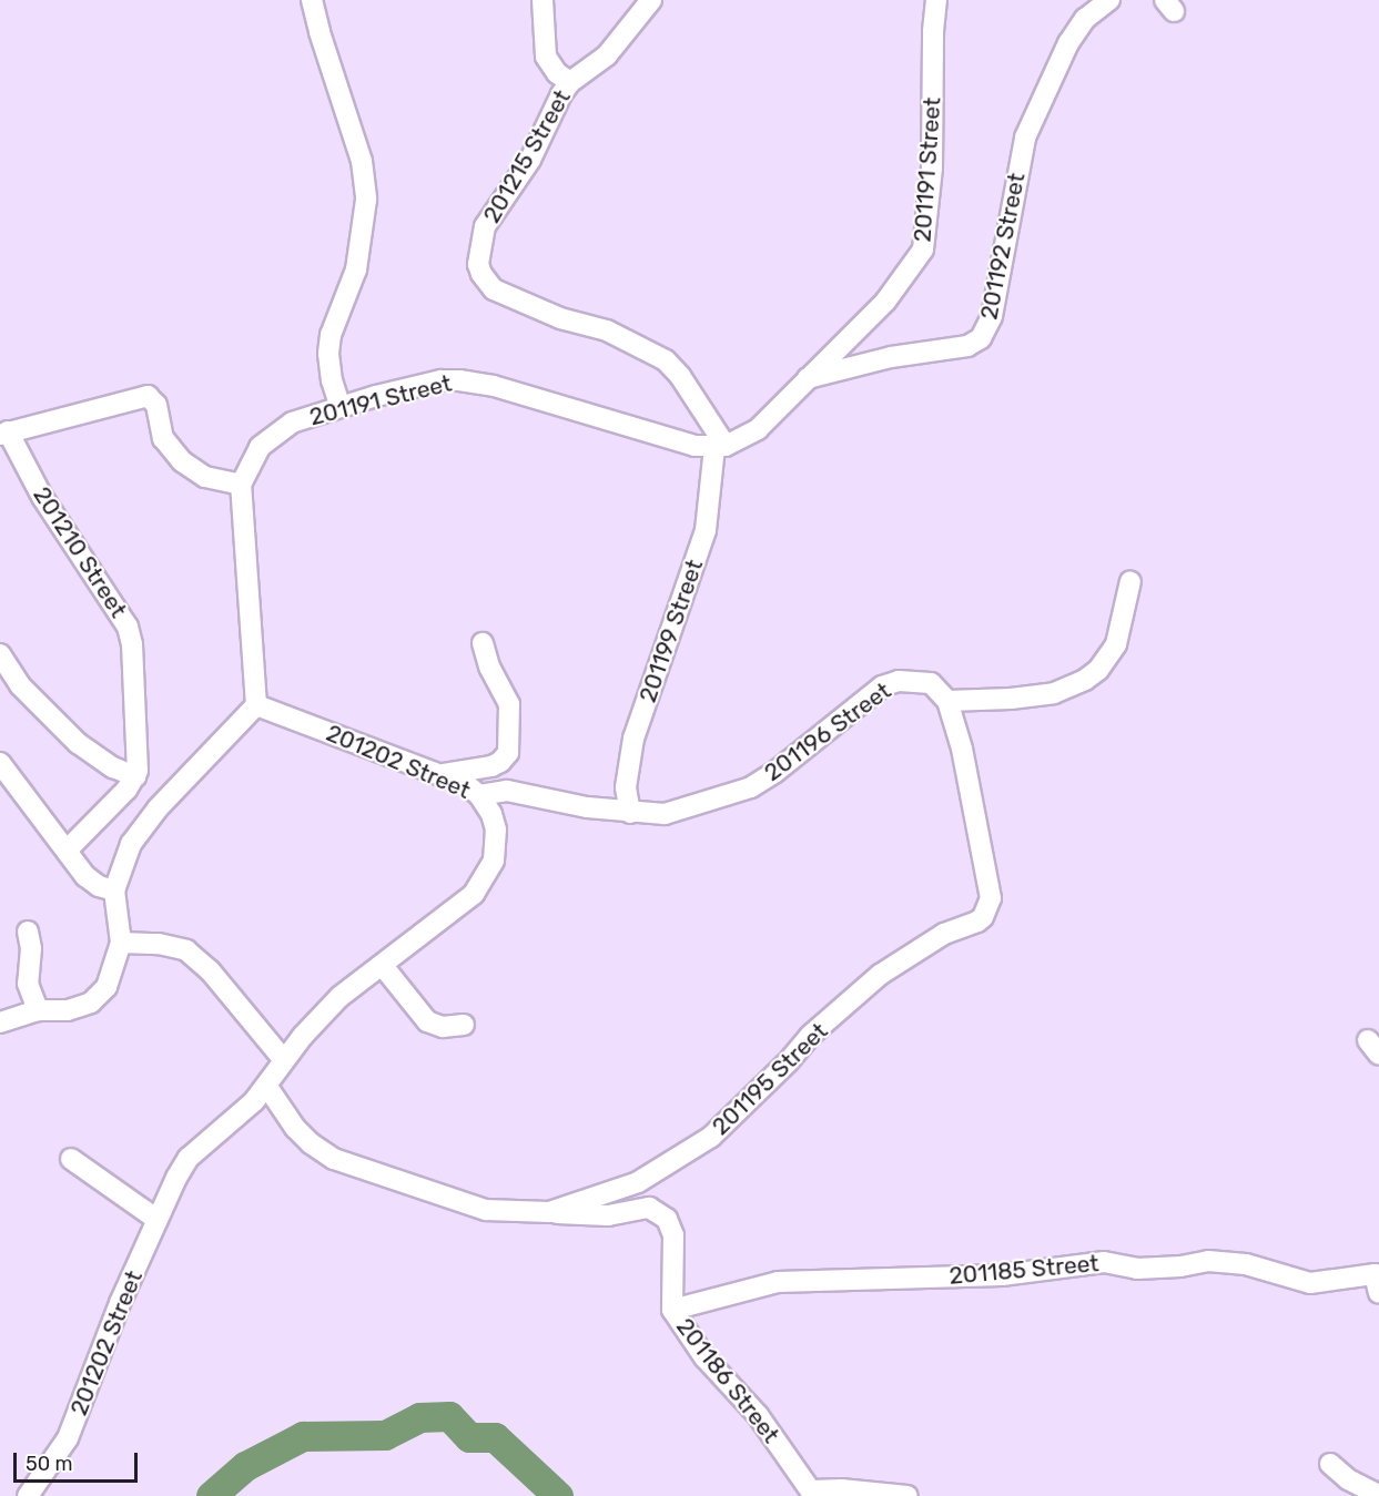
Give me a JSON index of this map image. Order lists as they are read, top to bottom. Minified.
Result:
{"streets":{"street":["201215 Street","201191 Street","201192 Street","201210 Street","201199 Street","201196 Street","201202 Street","201195 Street","201185 Street","201186 Street"]},"crossings":[["201215 Street","201191 Street"],["201215 Street","201199 Street"],["201191 Street","201192 Street"],["201191 Street","201199 Street"],["201199 Street","201196 Street"],["201196 Street","201202 Street"],["201196 Street","201195 Street"],["201202 Street","201195 Street"],["201195 Street","201186 Street"],["201185 Street","201186 Street"]],"scale_bar":"50 m"}
